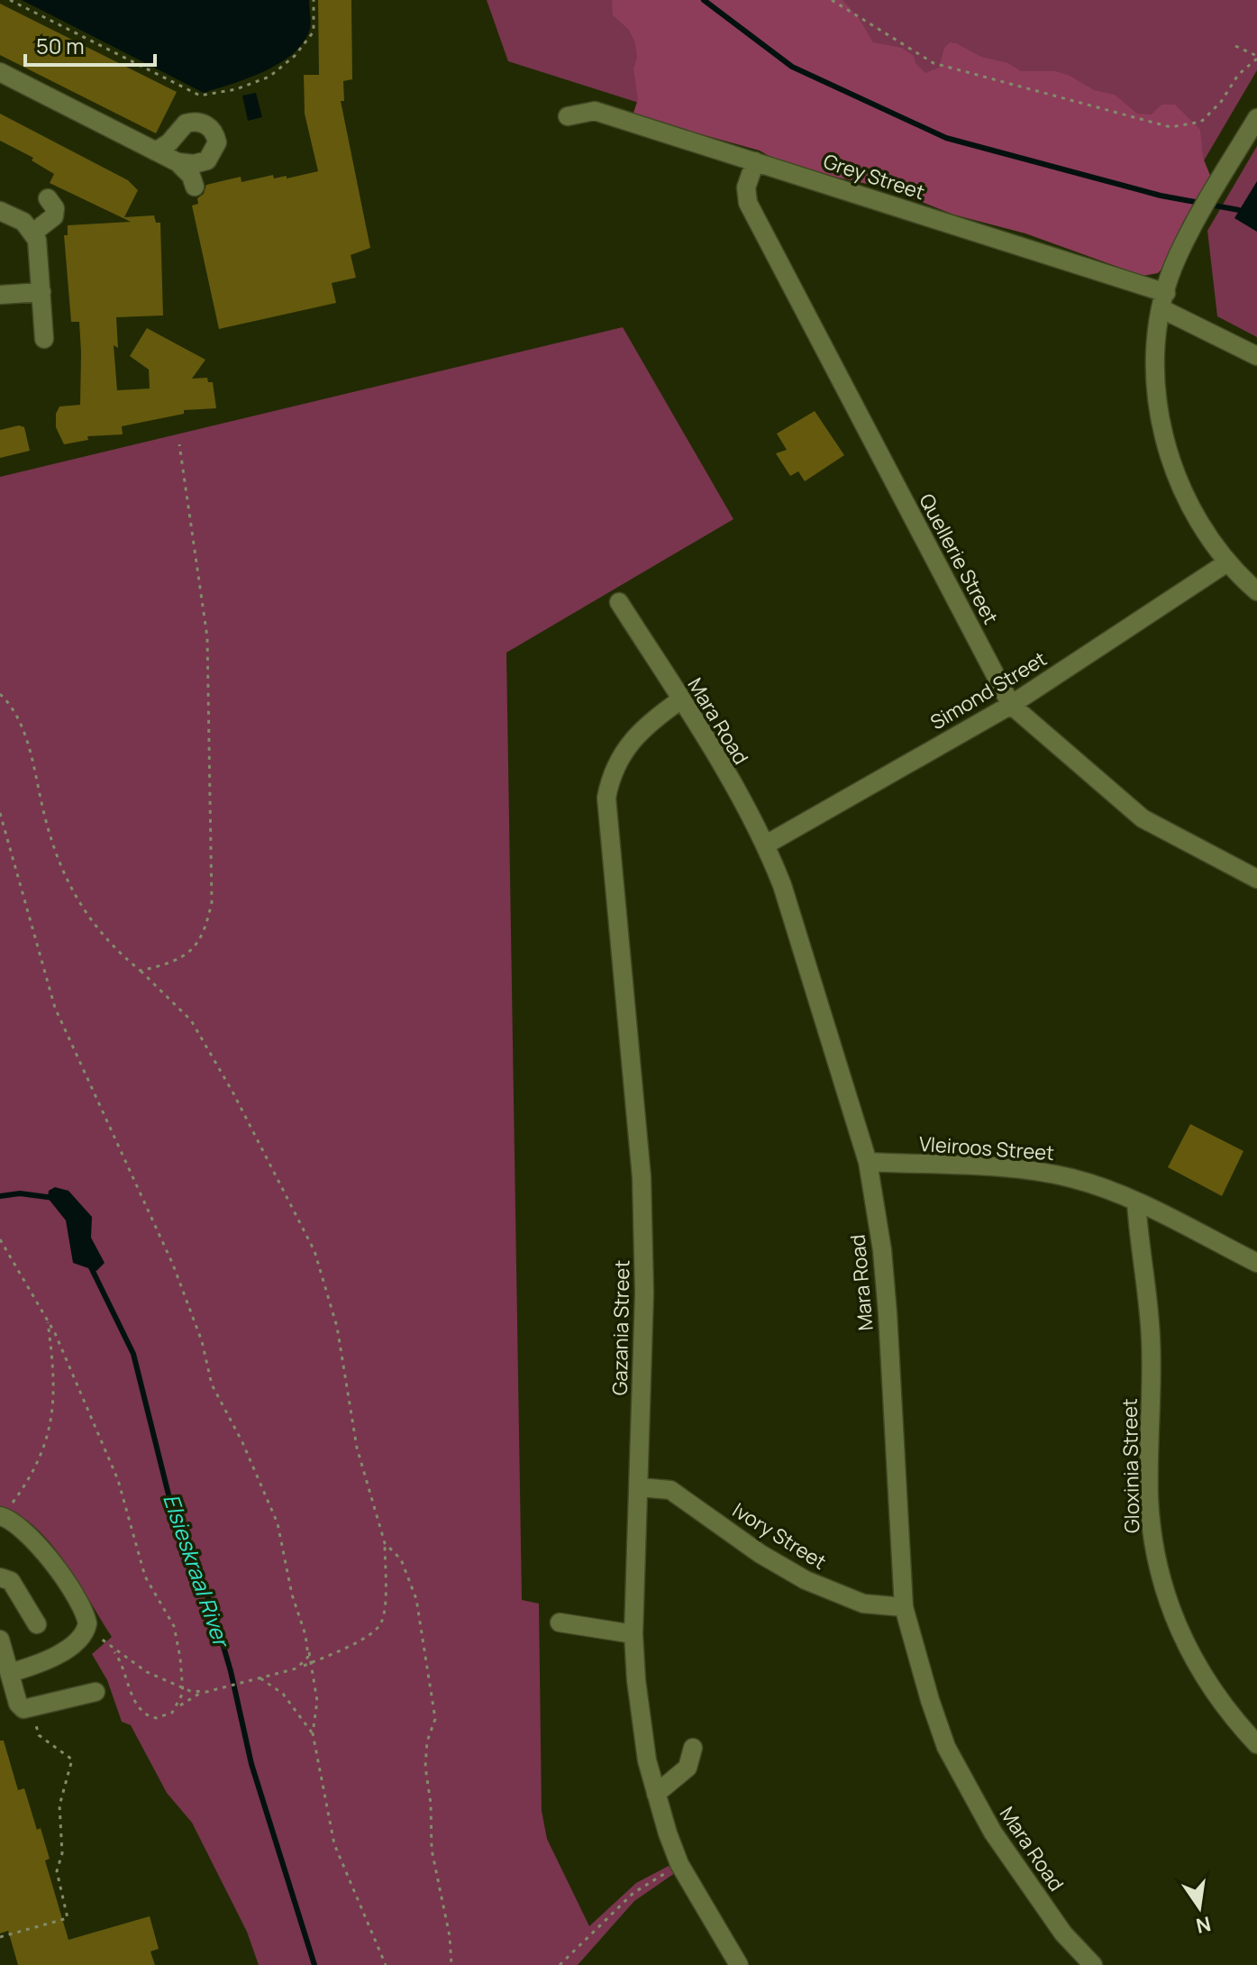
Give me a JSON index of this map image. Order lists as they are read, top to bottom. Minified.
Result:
{"streets":{"street":["Grey Street","Quellerie Street","Simond Street","Mara Road","Vleiroos Street","Gazania Street","Gloxinia Street","Ivory Street"]},"crossings":[["Grey Street","Quellerie Street"],["Quellerie Street","Simond Street"],["Simond Street","Mara Road"],["Mara Road","Vleiroos Street"],["Mara Road","Gazania Street"],["Mara Road","Ivory Street"],["Vleiroos Street","Gloxinia Street"],["Gazania Street","Ivory Street"]],"water":["Elsieskraal River"],"scale_bar":"50 m","north":"bottom"}
